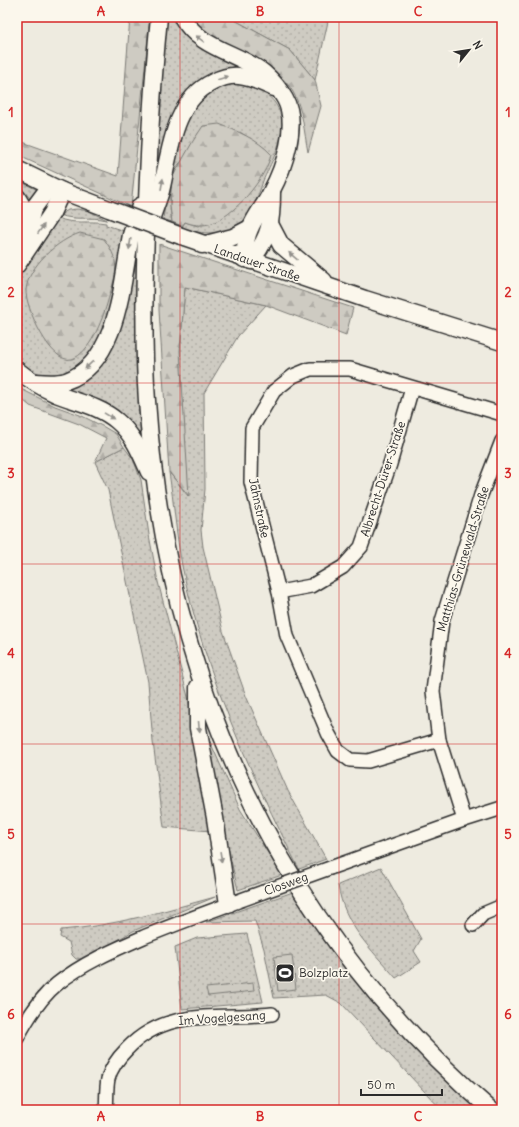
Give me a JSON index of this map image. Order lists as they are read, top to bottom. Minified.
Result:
{"streets":{"main road":["Landauer Straße"],"street":["Albrecht-Dürer-Straße","Jahnstraße","Matthias-Grünewald-Straße","Closweg","Im Vogelgesang"]},"crossings":[["Albrecht-Dürer-Straße","Jahnstraße"],["Jahnstraße","Matthias-Grünewald-Straße"],["Matthias-Grünewald-Straße","Closweg"]],"places":{"sports":["Bolzplatz"]},"scale_bar":"50 m","north":"top right","grid":{"columns":["A","B","C"],"rows":["1","2","3","4","5","6"]}}
